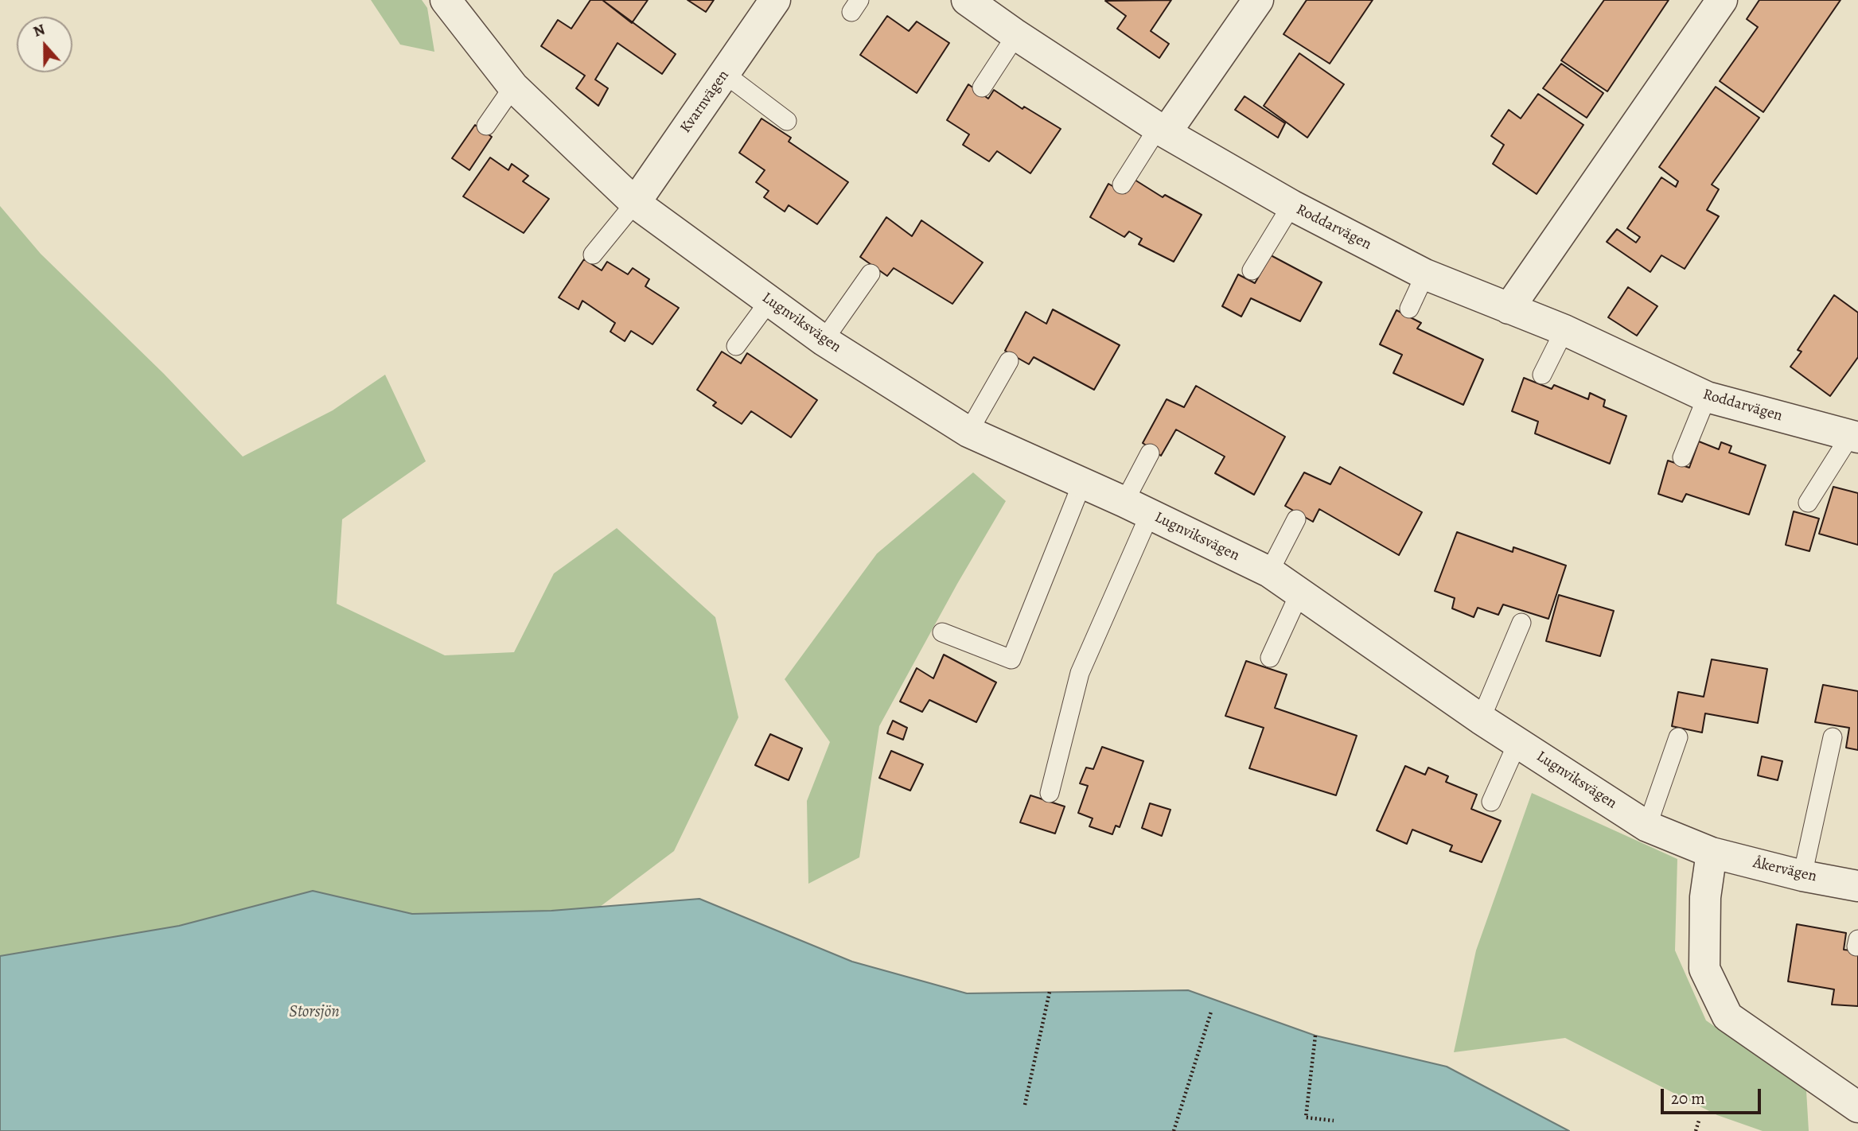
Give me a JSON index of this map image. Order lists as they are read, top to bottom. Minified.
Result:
{"streets":{"street":["Kvarnvägen","Roddarvägen","Lugnviksvägen","Åkervägen"]},"crossings":[["Kvarnvägen","Lugnviksvägen"],["Lugnviksvägen","Åkervägen"]],"water":["Storsjön"],"scale_bar":"20 m","north":"top"}
